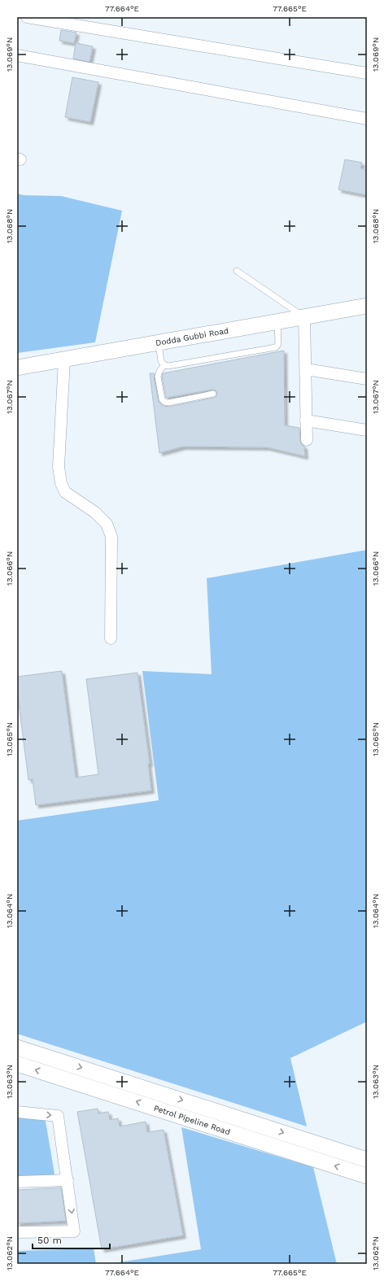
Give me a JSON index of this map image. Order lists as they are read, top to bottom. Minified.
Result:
{"streets":{"main road":["Dodda Gubbi Road","Petrol Pipeline Road"]},"scale_bar":"50 m","coordinates":["77.664°E","77.665°E","13.069°N","13.068°N","13.067°N","13.066°N","13.065°N","13.064°N","13.063°N","13.062°N"]}
